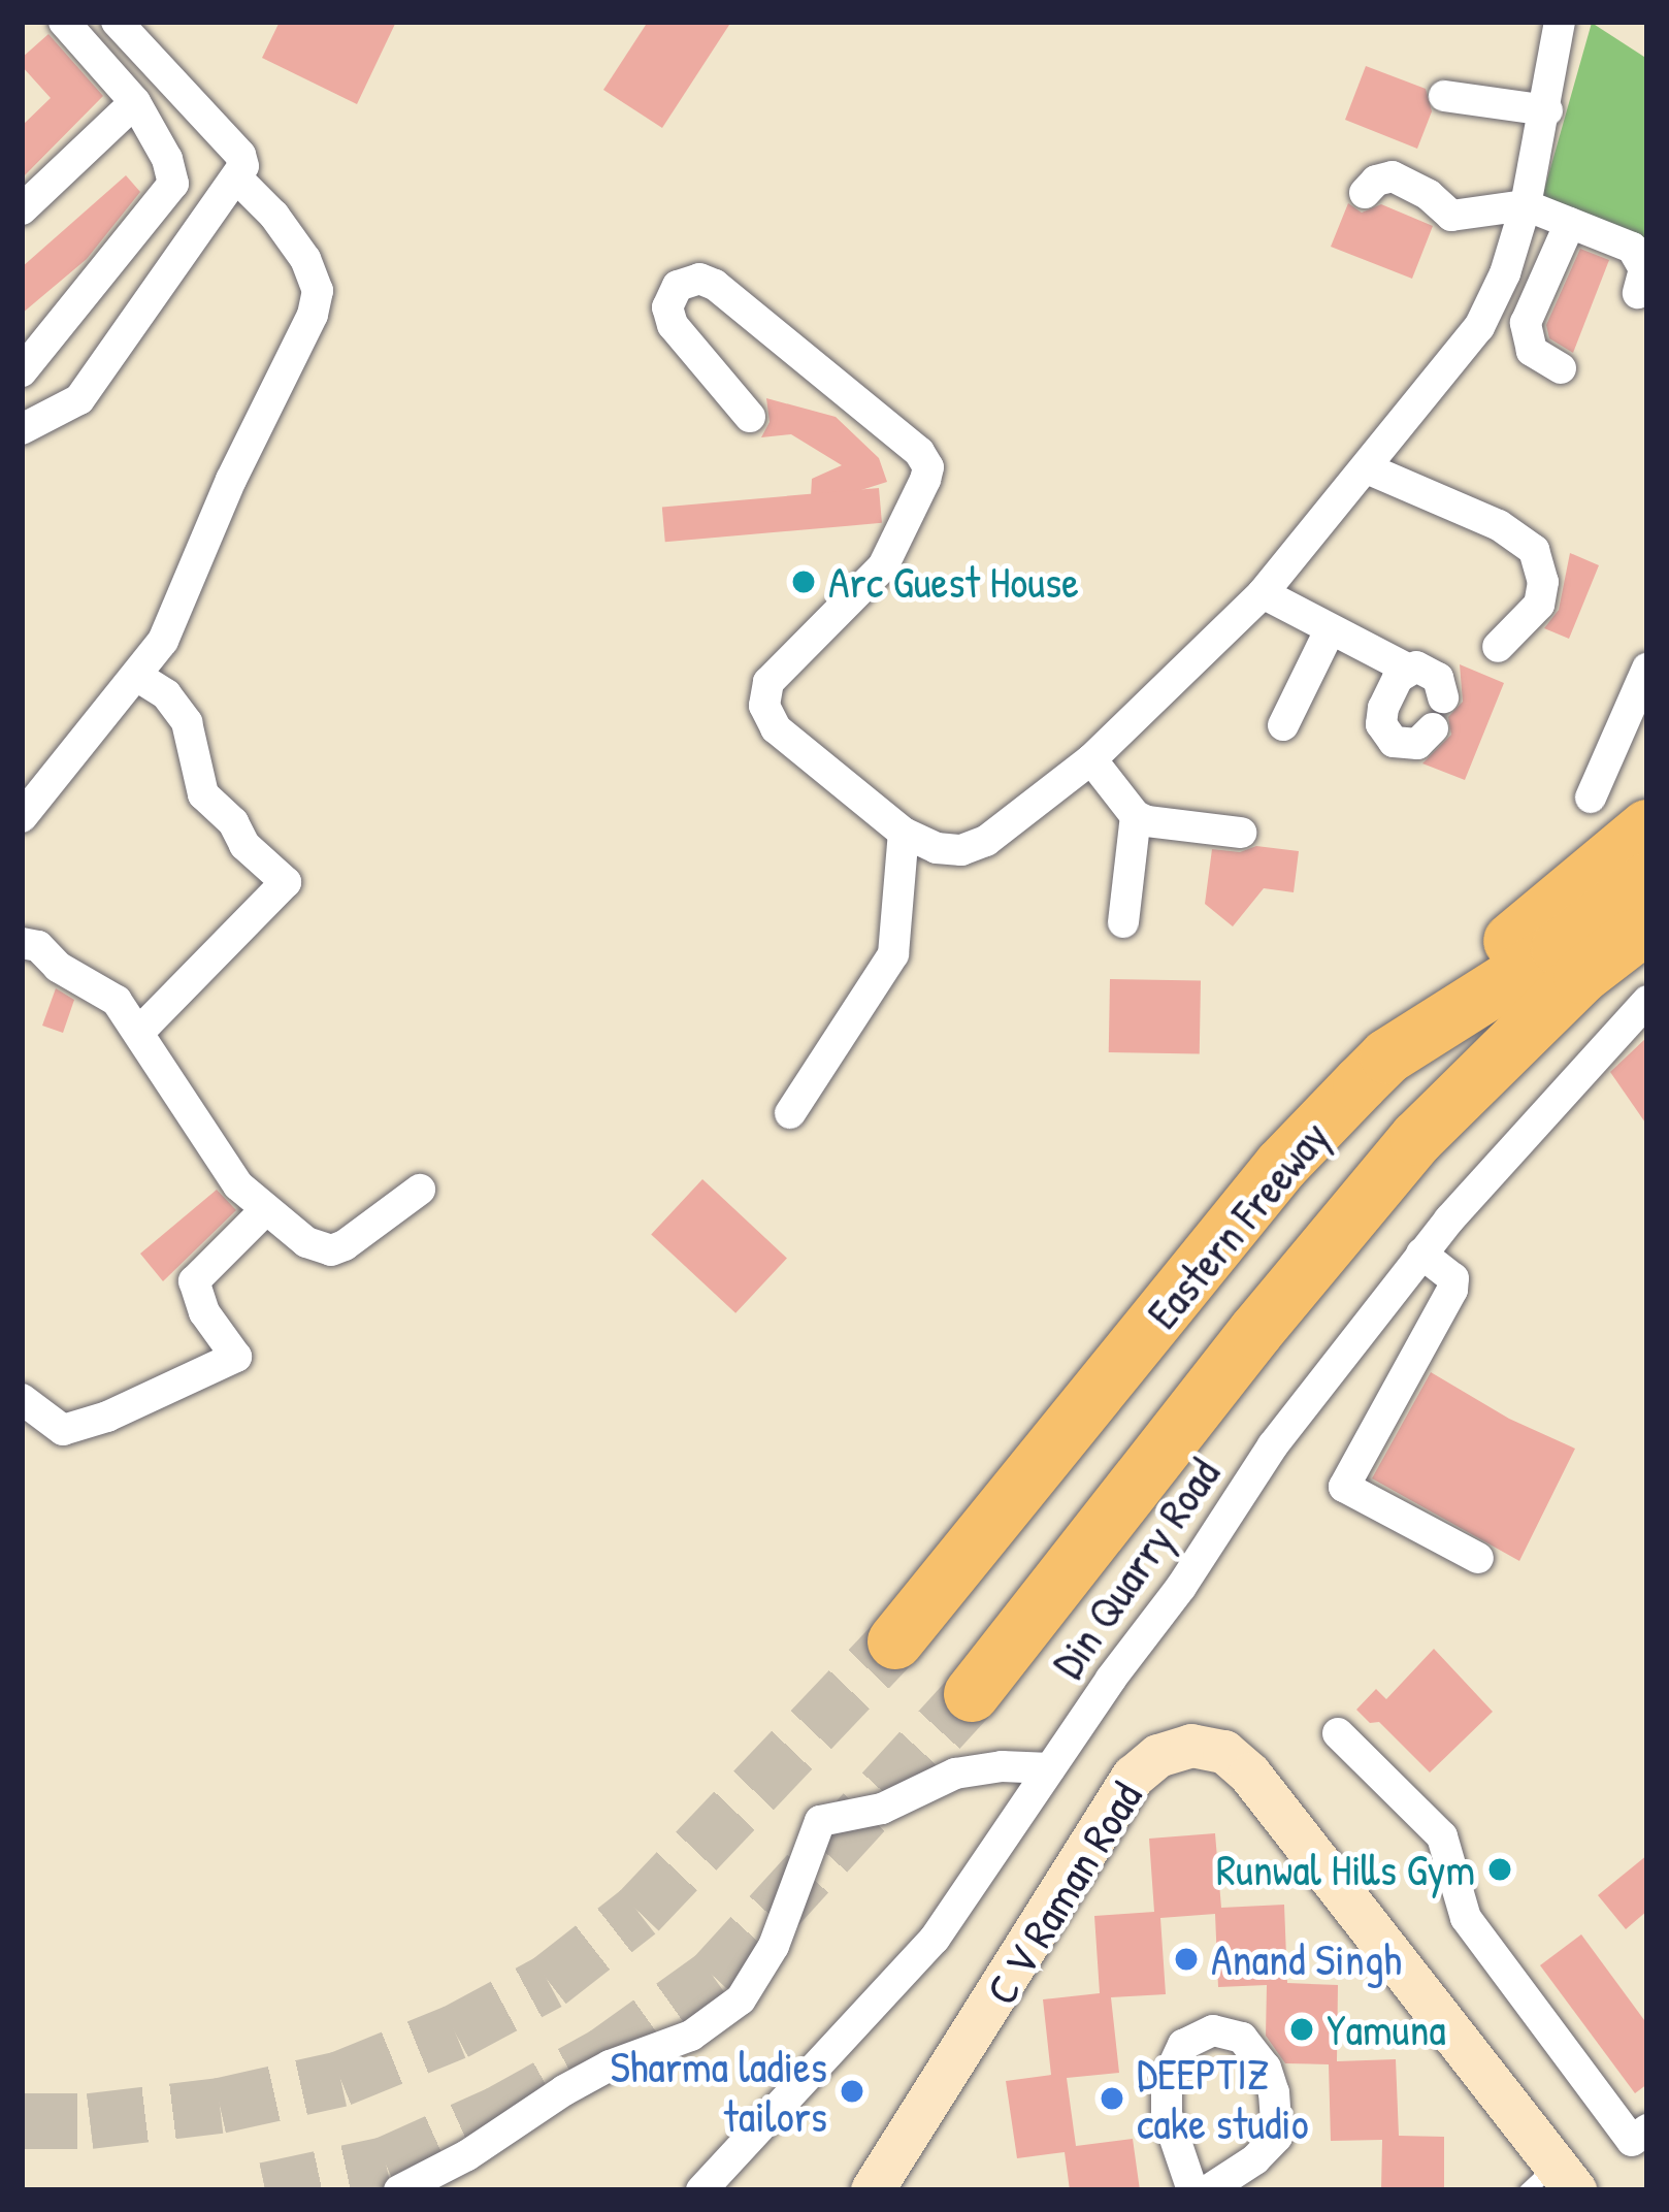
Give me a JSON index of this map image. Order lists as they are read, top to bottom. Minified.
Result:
{"streets":{"highway":["Eastern Freeway"],"street":["Din Quarry Road","C V Raman Road"]},"places":["Arc Guest House","Runwal Hills Gym","Anand Singh","Yamuna","Sharma ladies tailors","DEEPTIZ cake studio"]}
